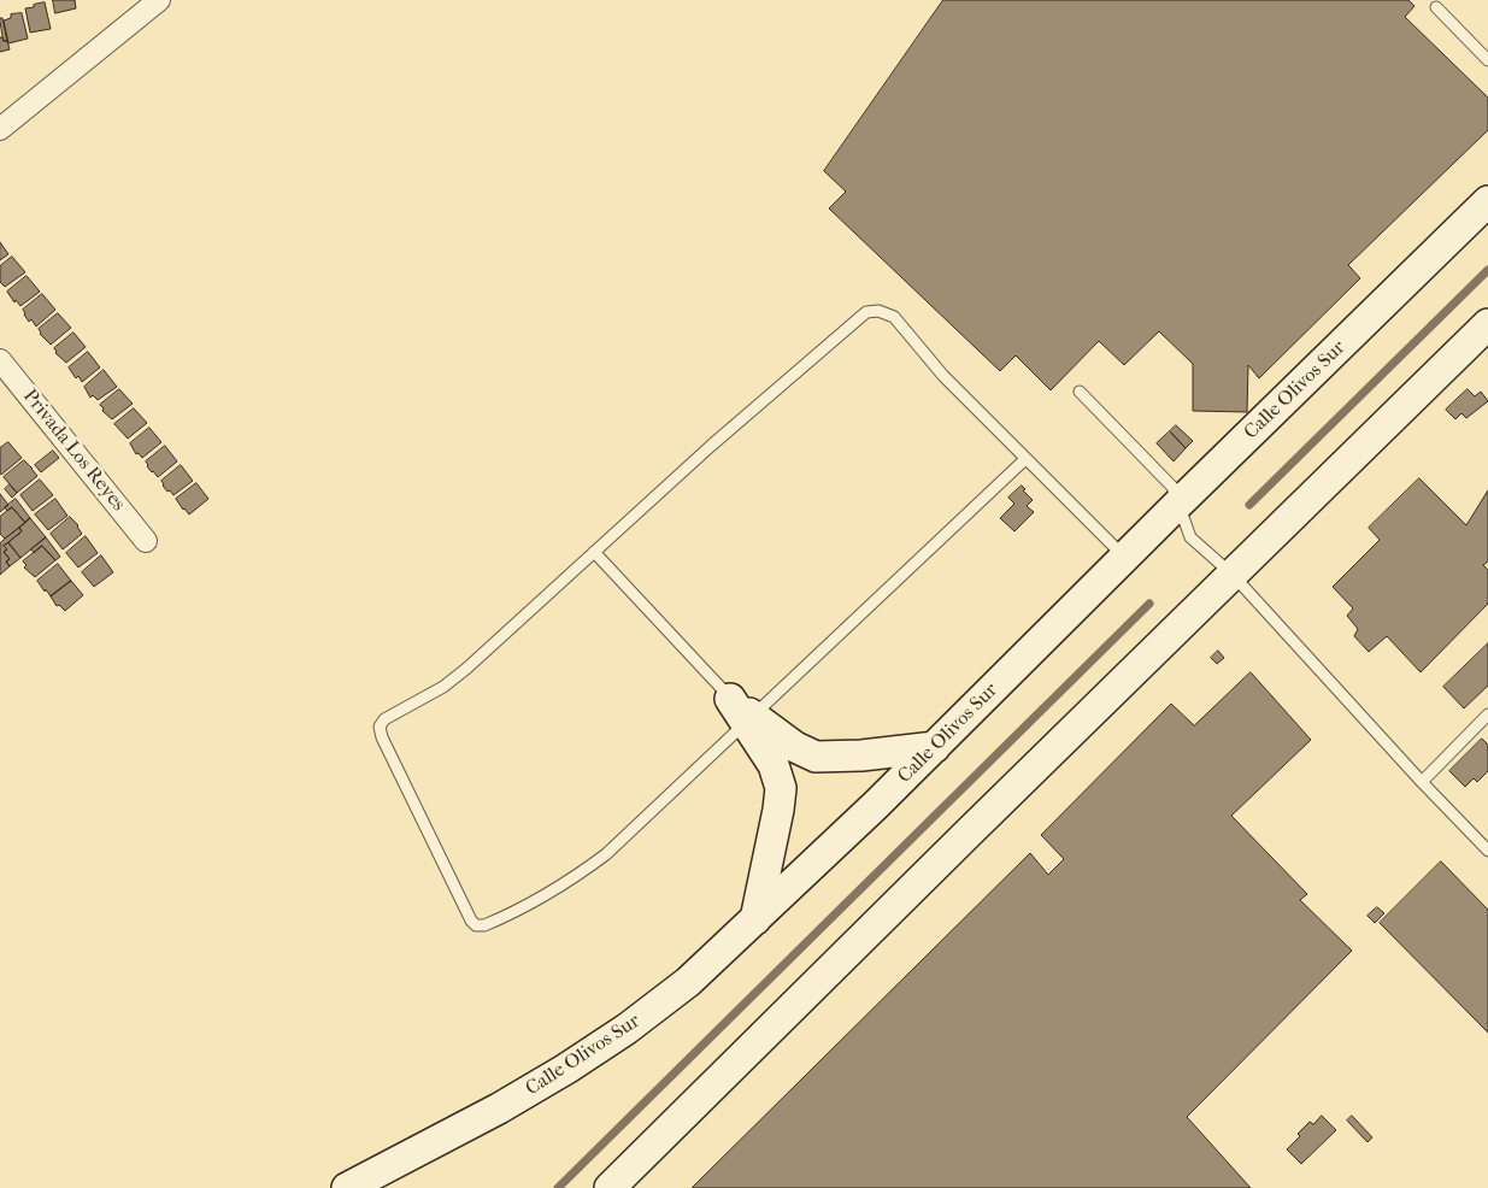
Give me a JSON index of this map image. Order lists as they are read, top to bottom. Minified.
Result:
{"streets":{"main road":["Calle Olivos Sur"],"street":["Privada Los Reyes"]}}
